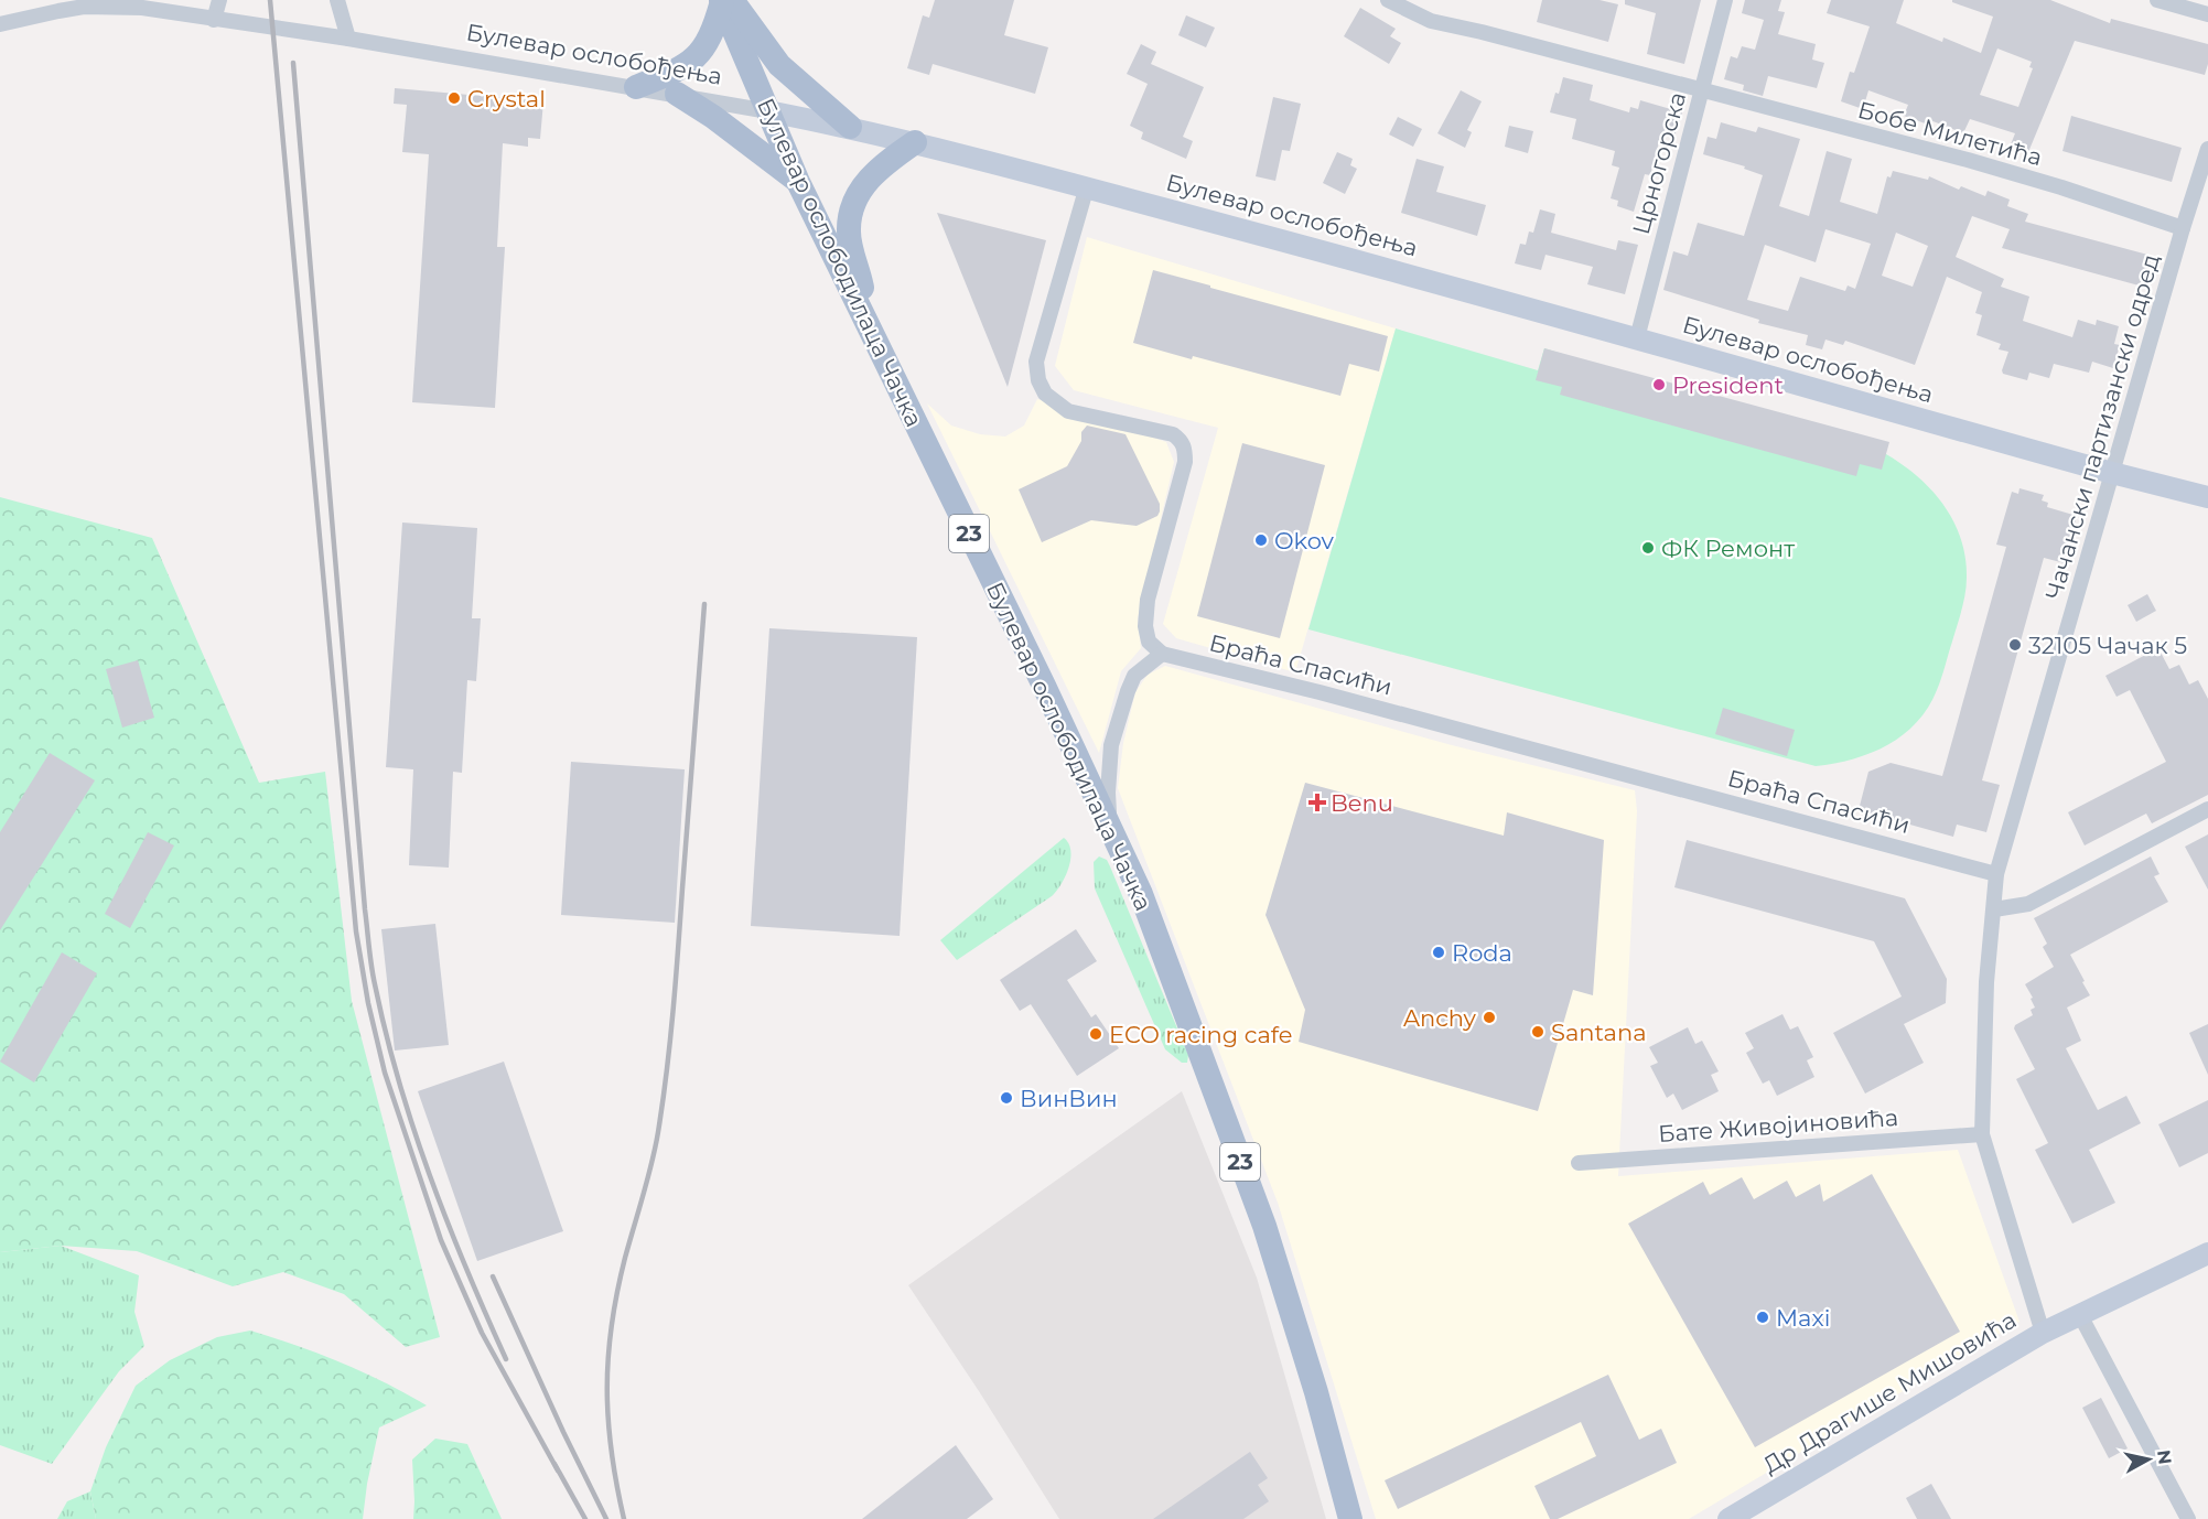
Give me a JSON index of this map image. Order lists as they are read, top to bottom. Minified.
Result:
{"streets":{"main road":["Булевар ослобођења","Булевар ослободилаца Чачка","23","Др Драгише Мишовића"],"street":["Бобе Милетића","Црногорска","Чачански партизански одред","Браћа Спасићи","Бате Живојиновића"]},"crossings":[["Булевар ослобођења","Црногорска"],["Булевар ослобођења","Булевар ослободилаца Чачка"],["Булевар ослобођења","Чачански партизански одред"],["Бобе Милетића","Црногорска"],["Бобе Милетића","Чачански партизански одред"],["Чачански партизански одред","Браћа Спасићи"],["Чачански партизански одред","Бате Живојиновића"],["Чачански партизански одред","Др Драгише Мишовића"]],"places":{"other":["Crystal","President","Okov","ФК Ремонт","32105 Чачак 5","Roda","Anchy","Santana","ECO racing cafe","ВинВин","Maxi"],"health":["Benu"]},"north":"right"}
